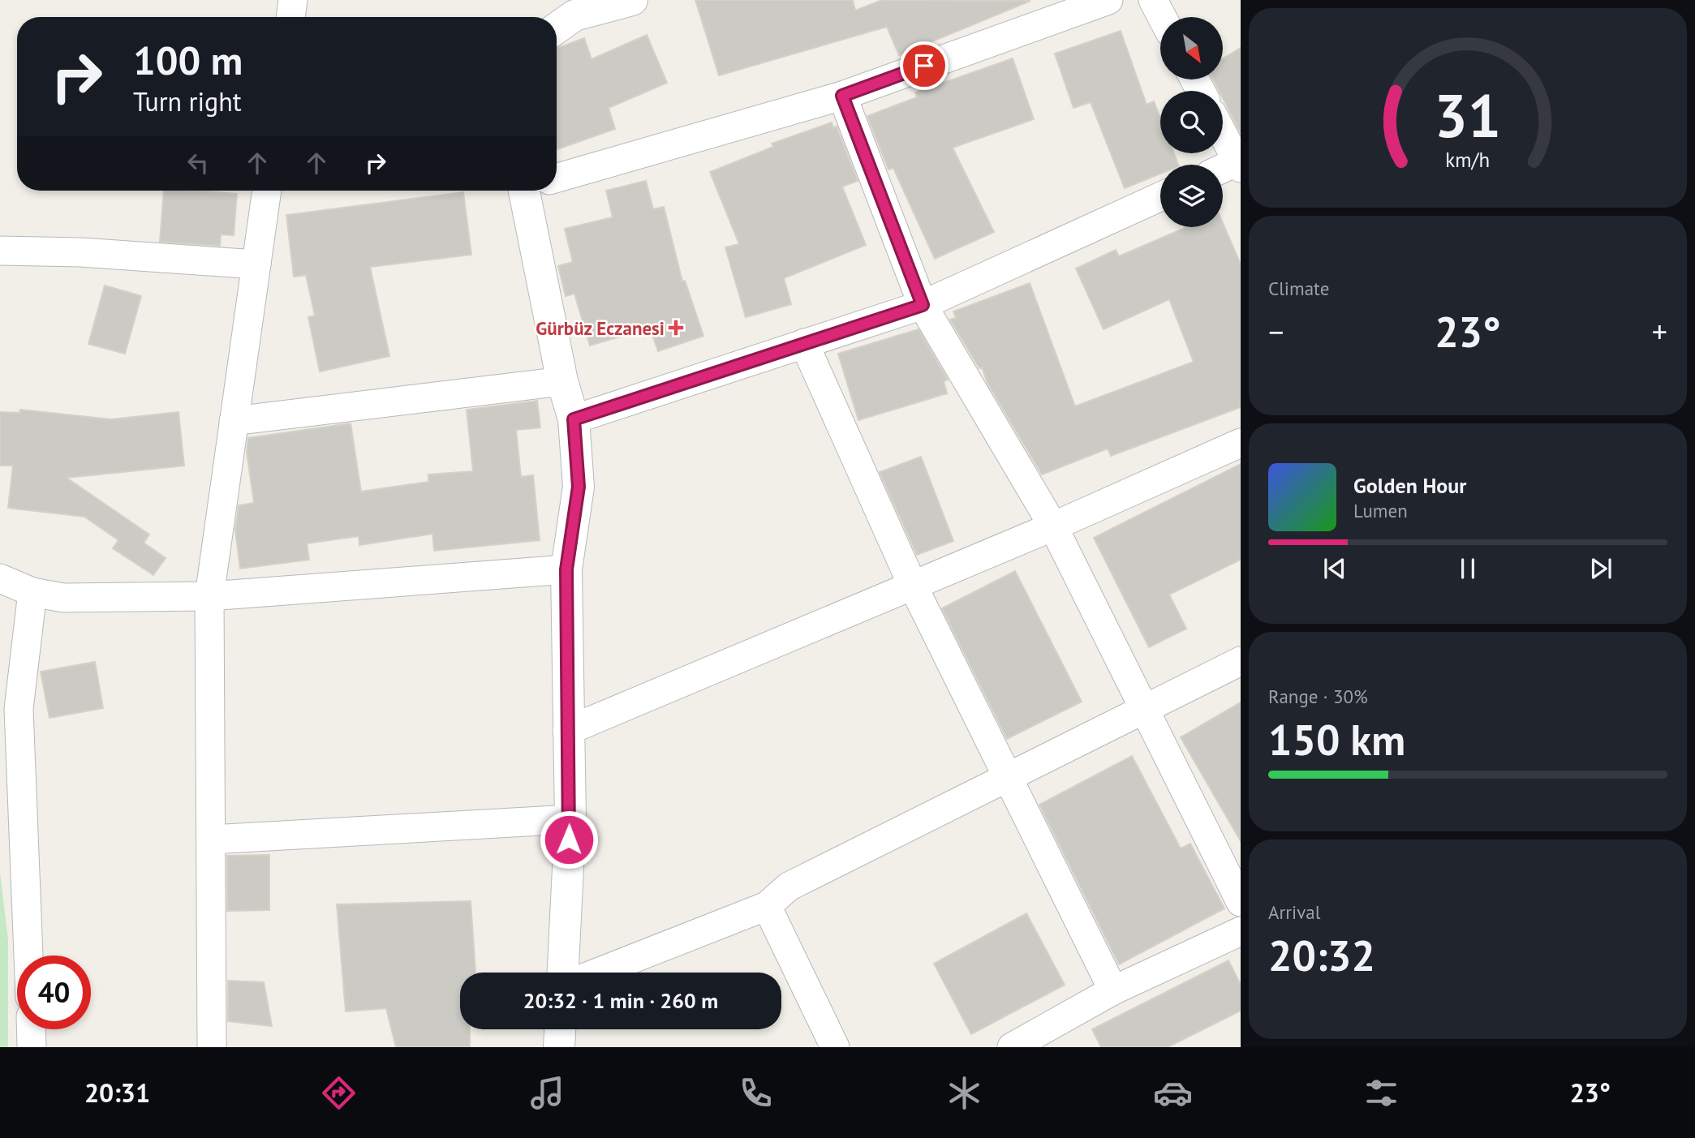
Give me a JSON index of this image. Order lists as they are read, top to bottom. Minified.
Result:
{"places":{"health":["Gürbüz Eczanesi"]},"north":"bottom right","page":{"turn":["100 m","Turn right"],"tile":["Climate",["Range · 30%","150 km"],["Arrival","20:32"]],"heat":["−","23°","+"],"song":["Golden Hour","Lumen"],"limit":"40","trip":"20:32 · 1 min · 260 m","tabs":["20:31","23°"],"gauge":["31","km/h"]}}
